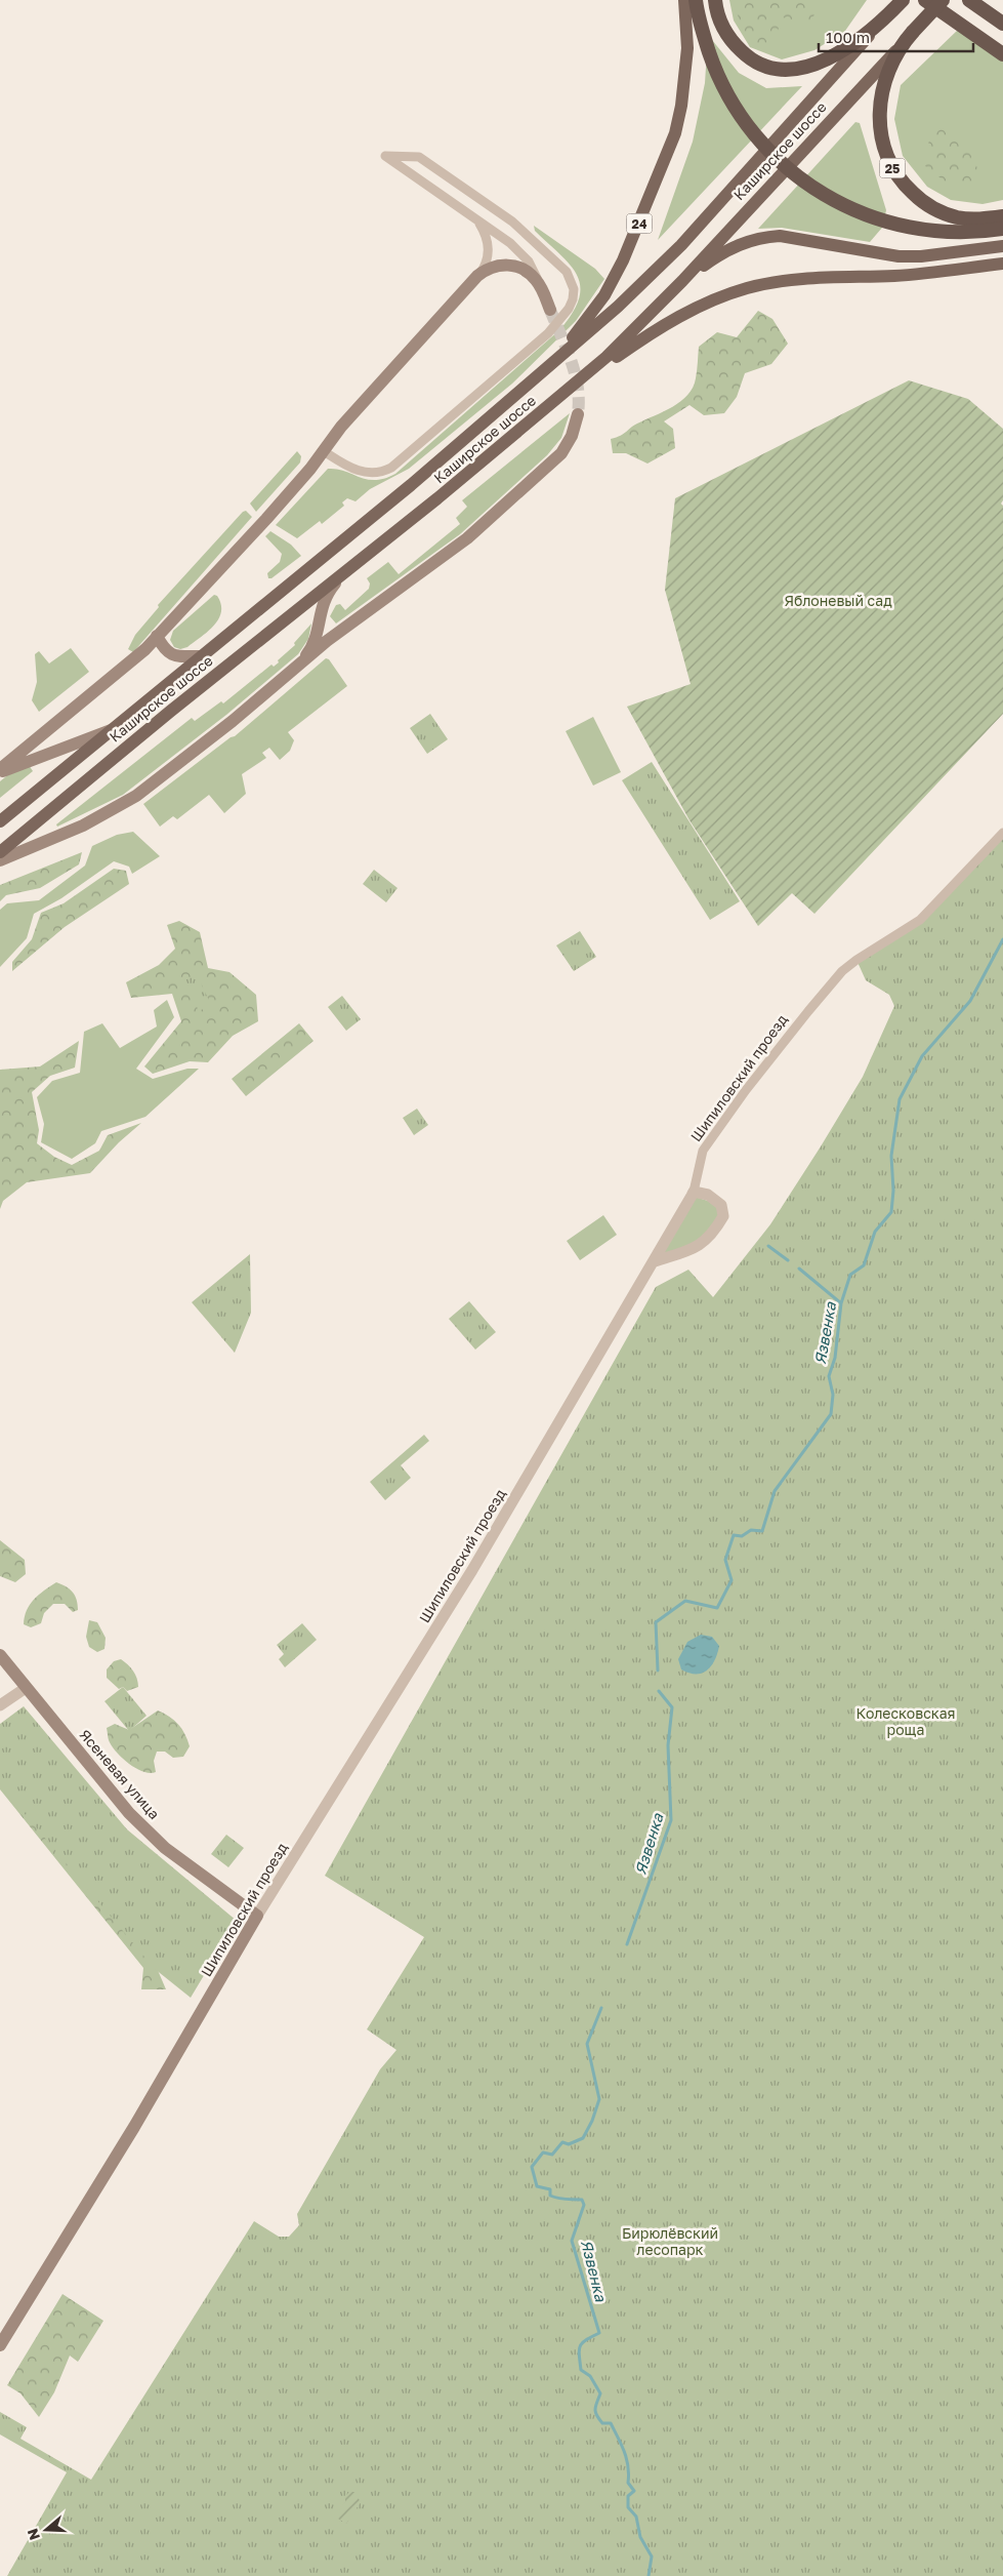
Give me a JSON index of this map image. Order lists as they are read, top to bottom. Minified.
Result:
{"streets":{"highway":["Каширское шоссе","25"],"main road":["24","Шипиловский проезд","Ясеневая улица"]},"crossings":[["Каширское шоссе","25"],["Каширское шоссе","24"],["Шипиловский проезд","Ясеневая улица"]],"water":["Язвенка"],"parks":["Яблоневый сад","Колесковская роща","Бирюлёвский лесопарк"],"scale_bar":"100 m","north":"left"}
